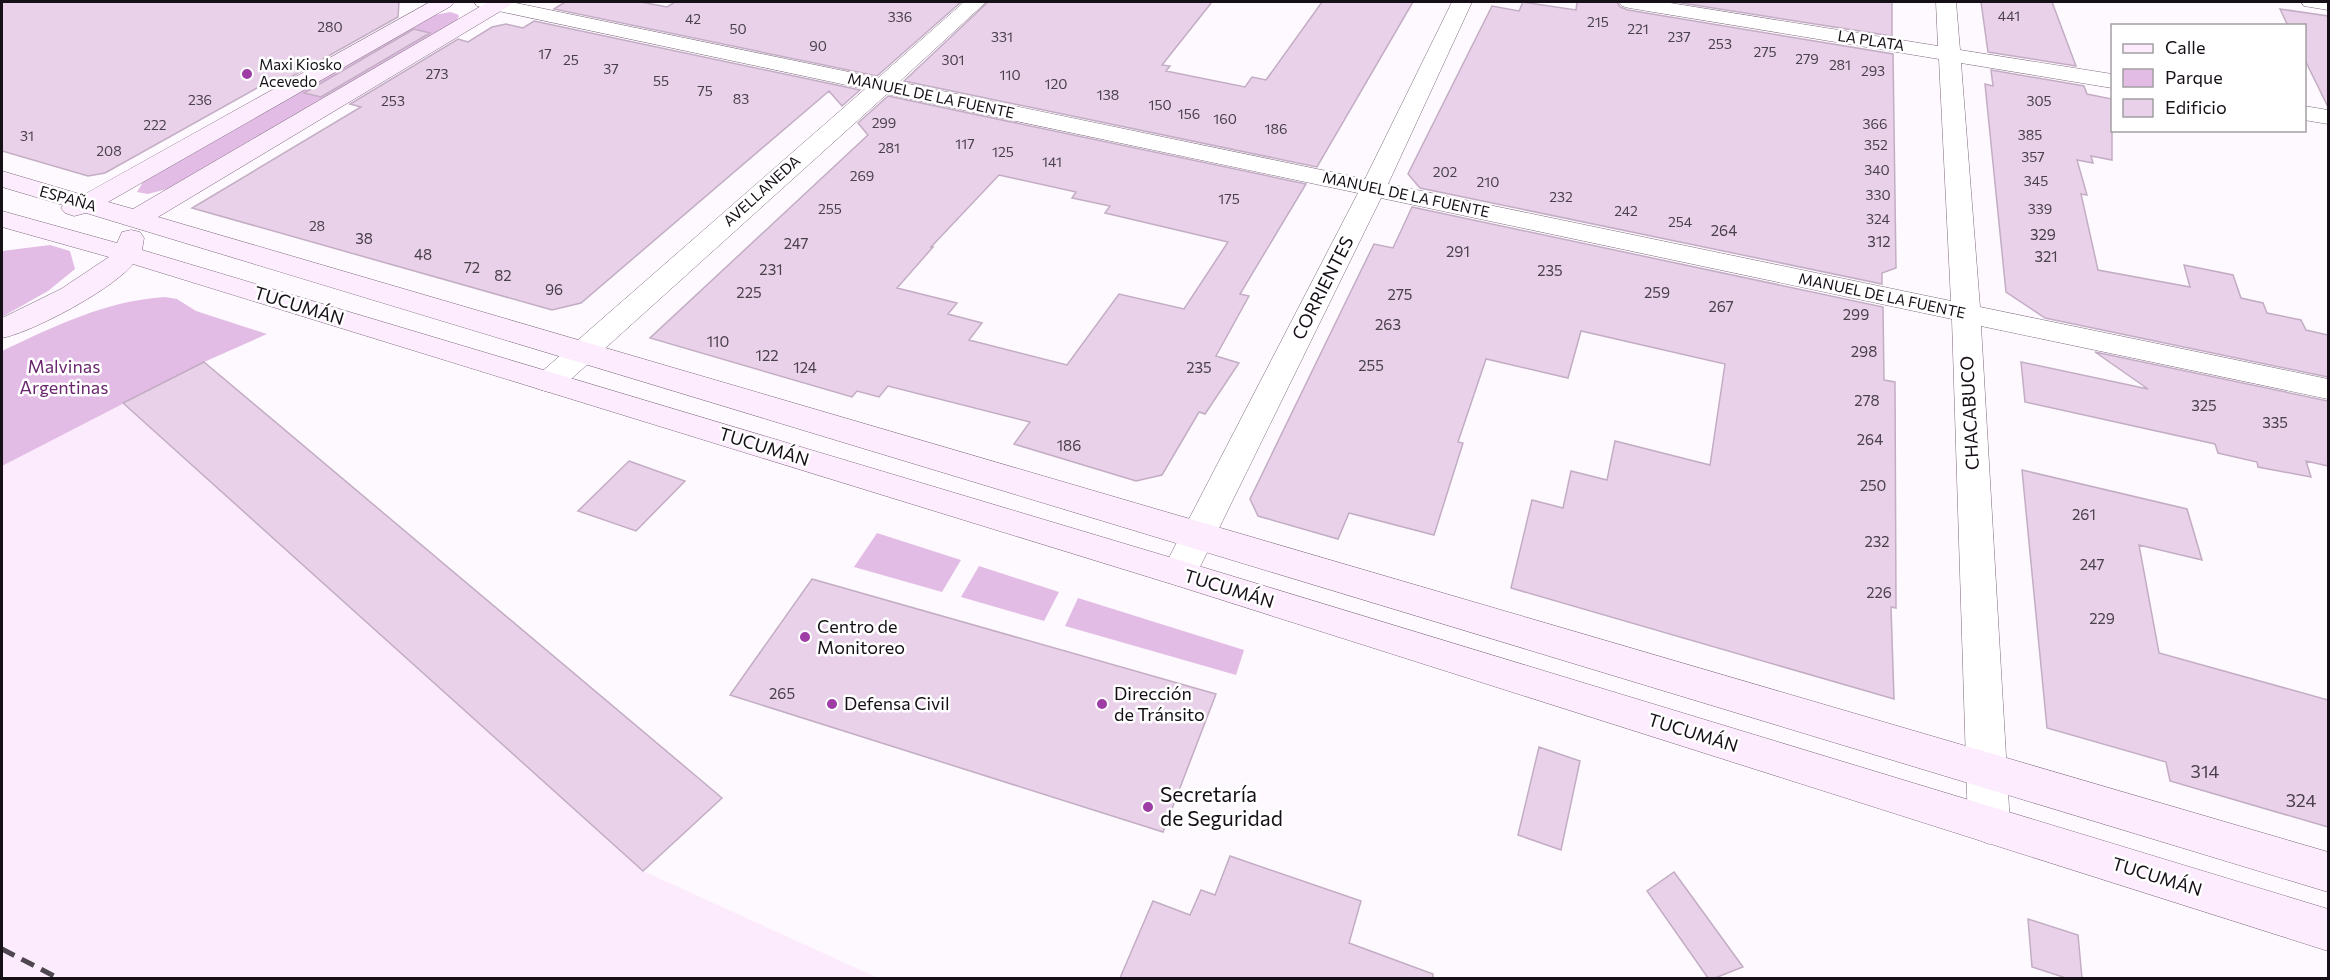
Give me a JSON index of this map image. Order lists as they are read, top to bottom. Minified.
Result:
{"streets":{"street":["LA PLATA","MANUEL DE LA FUENTE","AVELLANEDA","ESPAÑA","CORRIENTES","TUCUMÁN","CHACABUCO"]},"crossings":[["LA PLATA","CHACABUCO"],["MANUEL DE LA FUENTE","AVELLANEDA"],["MANUEL DE LA FUENTE","CORRIENTES"],["MANUEL DE LA FUENTE","CHACABUCO"],["AVELLANEDA","TUCUMÁN"],["ESPAÑA","TUCUMÁN"],["CORRIENTES","TUCUMÁN"],["TUCUMÁN","CHACABUCO"]],"parks":["Malvinas Argentinas"],"places":["Maxi Kiosko Acevedo","Centro de Monitoreo","Defensa Civil","Dirección de Tránsito","Secretaría de Seguridad"],"house_numbers":["441","336","42","215","280","50","221","331","237","253","90","275","17","279","25","301","281","37","293","273","110","55","120","75","138","83","236","253","305","150","156","160","299","366","222","186","385","31","117","352","281","208","125","357","141","340","202","269","345","210","330","232","175","255","339","242","324","254","28","264","329","38","312","247","291","48","321","72","231","235","82","96","225","259","275","267","299","263","110","298","122","255","124","235","278","325","335","264","186","250","261","232","247","226","229","265","314","324"],"legend":["Calle","Parque","Edificio"]}
